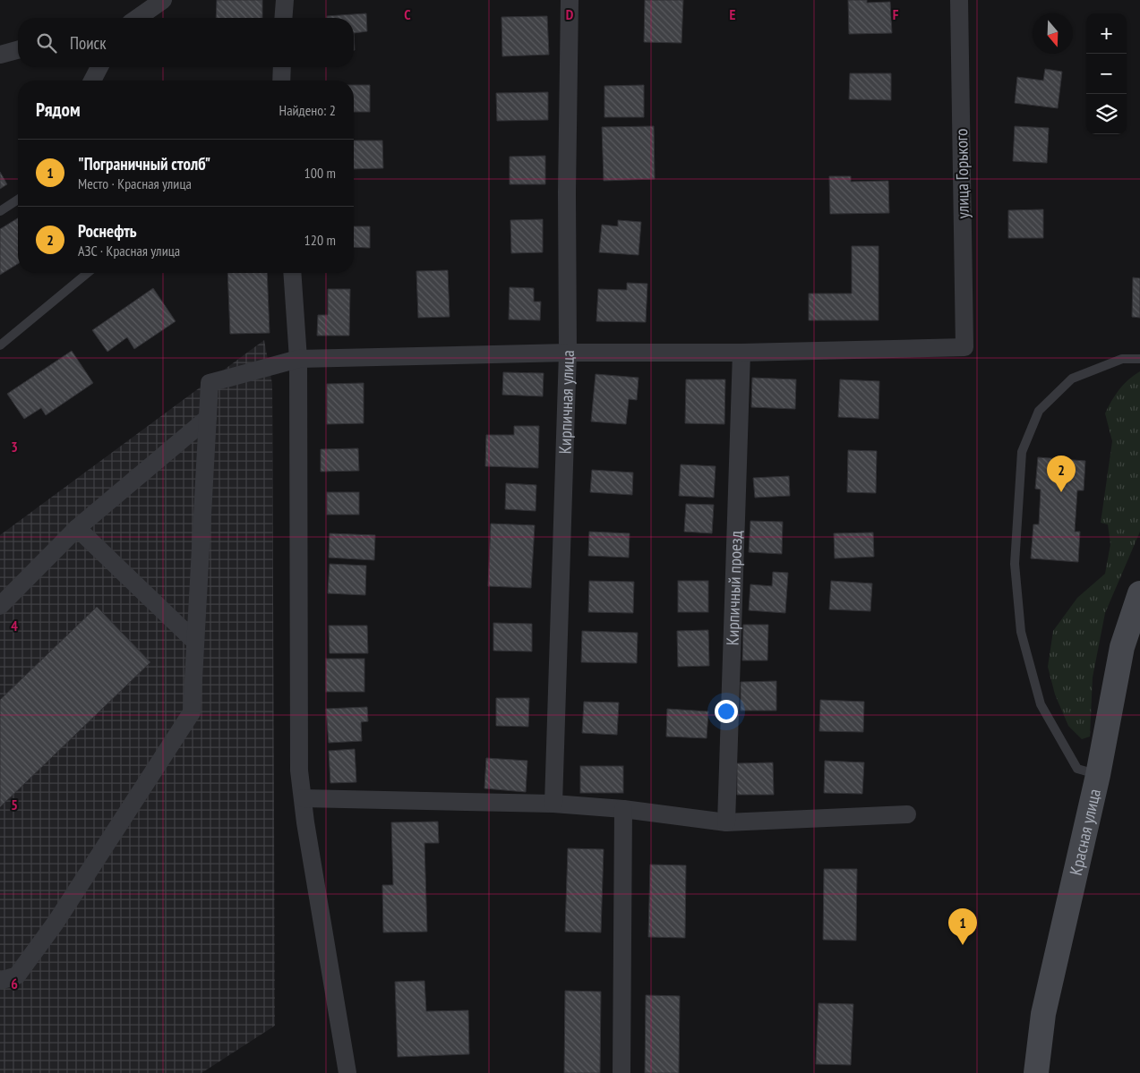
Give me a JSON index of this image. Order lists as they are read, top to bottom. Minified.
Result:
{"streets":{"main road":["Красная улица"],"street":["улица Горького","Кирпичная улица","Кирпичный проезд"]},"crossings":[["улица Горького","Кирпичный проезд"]],"north":"bottom","page":{"map_buttons":["+","−"],"search":"Поиск","heading":["Рядом","Найдено: 2"],"list":[{"mark":"1","name":"\"Пограничный столб\"","note":"Место · Красная улица","value":"100 m"},{"mark":"2","name":"Роснефть","note":"АЗС · Красная улица","value":"120 m"}],"pins":["2","1"]},"grid":{"columns":["C","D","E","F"],"rows":["3","4","5","6"]}}
